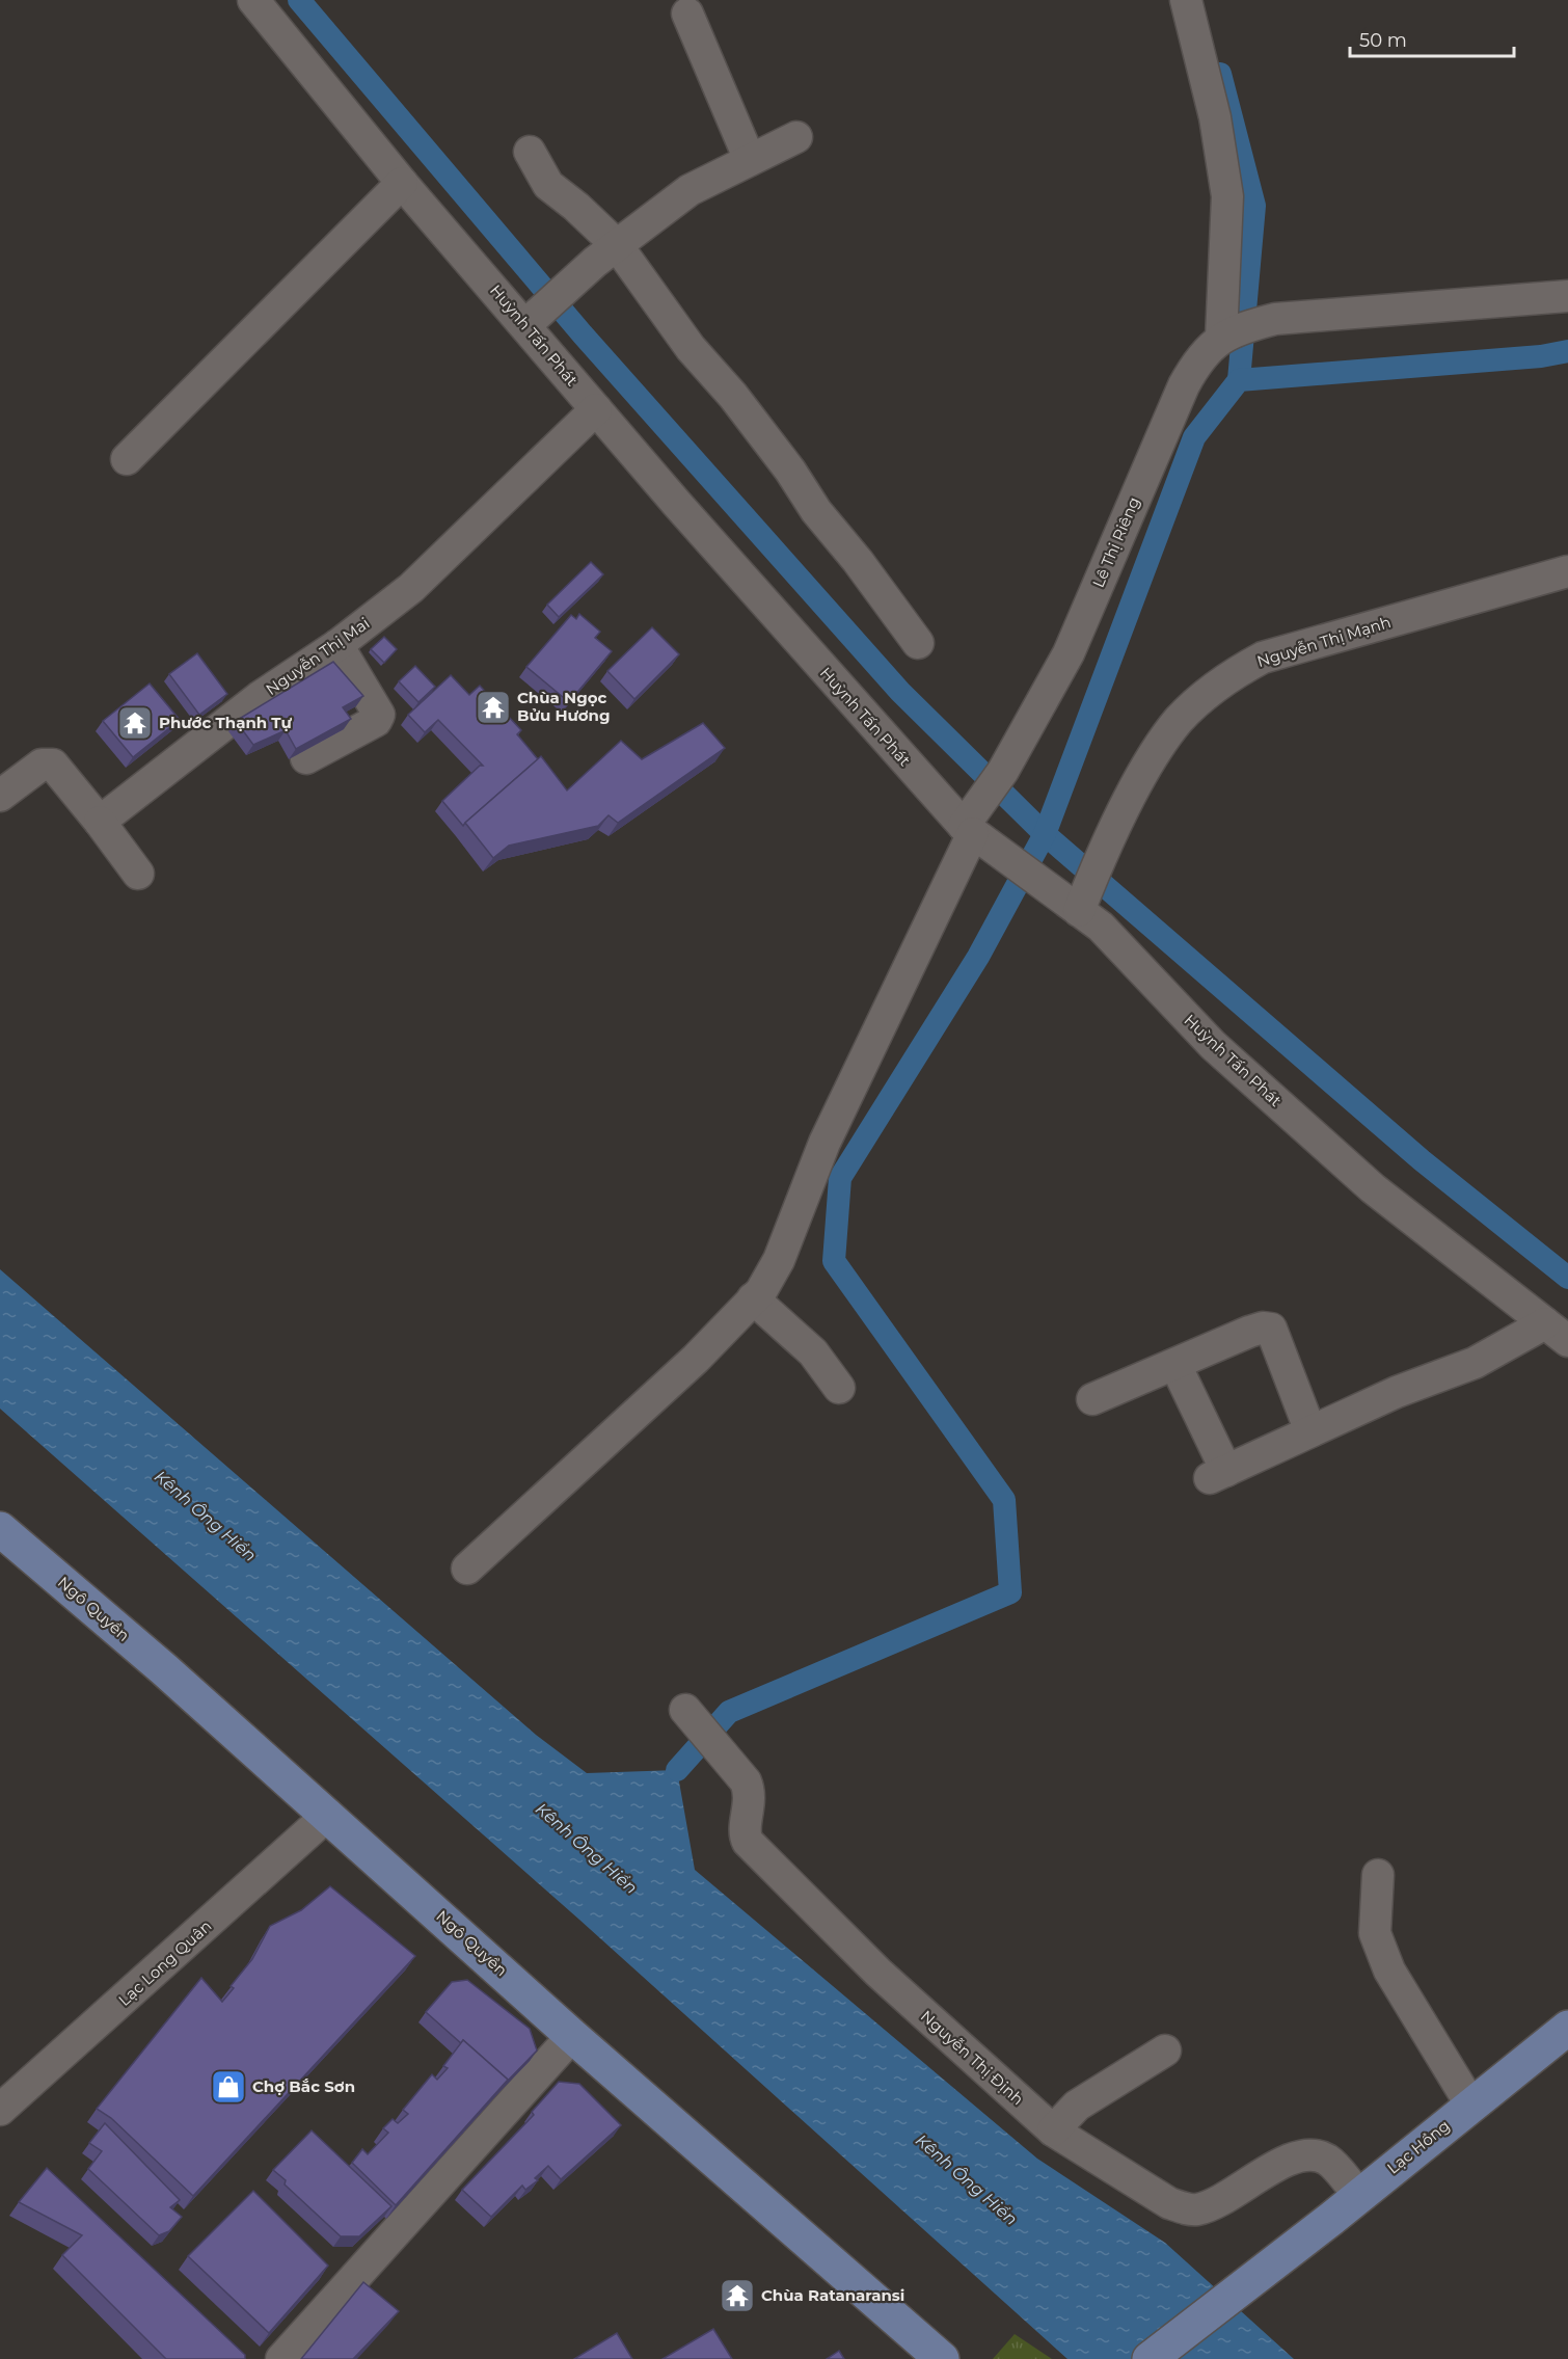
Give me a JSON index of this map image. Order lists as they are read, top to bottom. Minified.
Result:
{"streets":{"main road":["Ngô Quyền","Lạc Hồng"],"street":["Huỳnh Tấn Phát","Lê Thị Riêng","Nguyễn Thị Mạnh","Nguyễn Thị Mai","Lạc Long Quân","Nguyễn Thị Định"]},"crossings":[["Huỳnh Tấn Phát","Lê Thị Riêng"],["Huỳnh Tấn Phát","Nguyễn Thị Mạnh"],["Huỳnh Tấn Phát","Nguyễn Thị Mai"],["Ngô Quyền","Lạc Long Quân"],["Nguyễn Thị Định","Lạc Hồng"]],"water":["Kênh Ông Hiển"],"places":{"temple":["Chùa Ngọc Bửu Hương","Phước Thạnh Tự","Chùa Ratanaransi"],"shop":["Chợ Bắc Sơn"]},"scale_bar":"50 m"}
